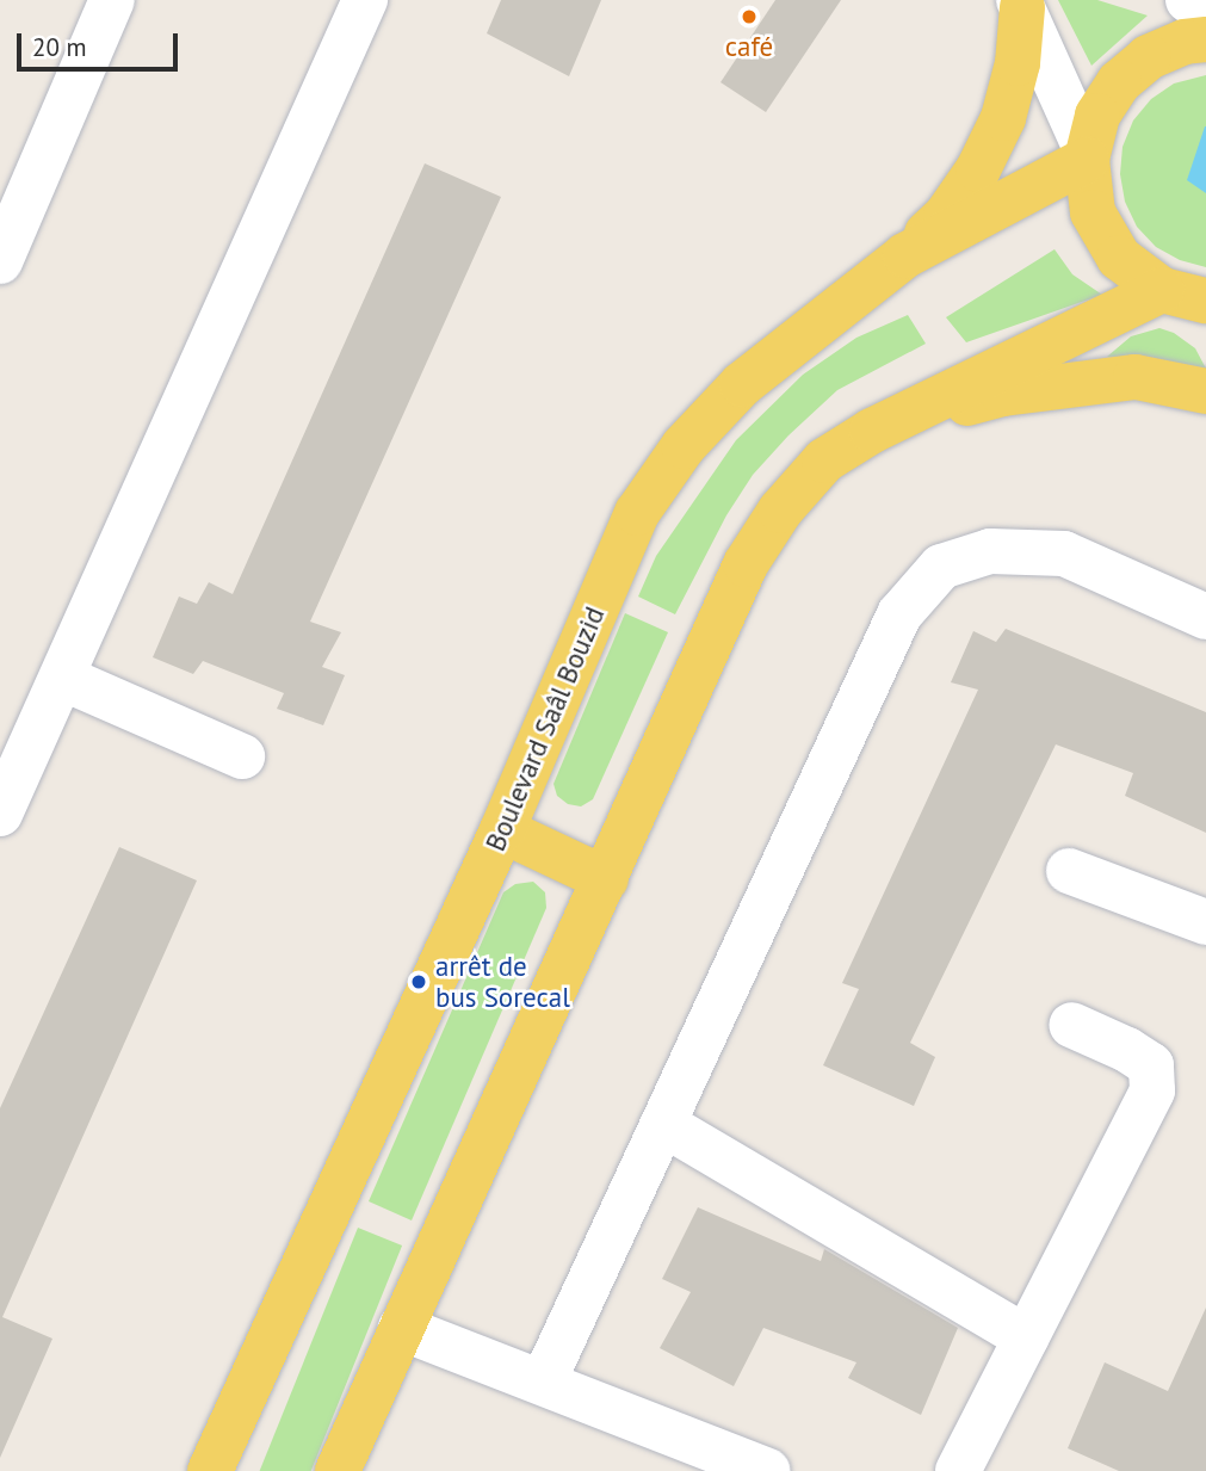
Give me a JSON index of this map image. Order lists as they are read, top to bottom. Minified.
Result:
{"streets":{"main road":["Boulevard Saâl Bouzid"]},"places":["café","arrêt de bus Sorecal"],"scale_bar":"20 m"}
